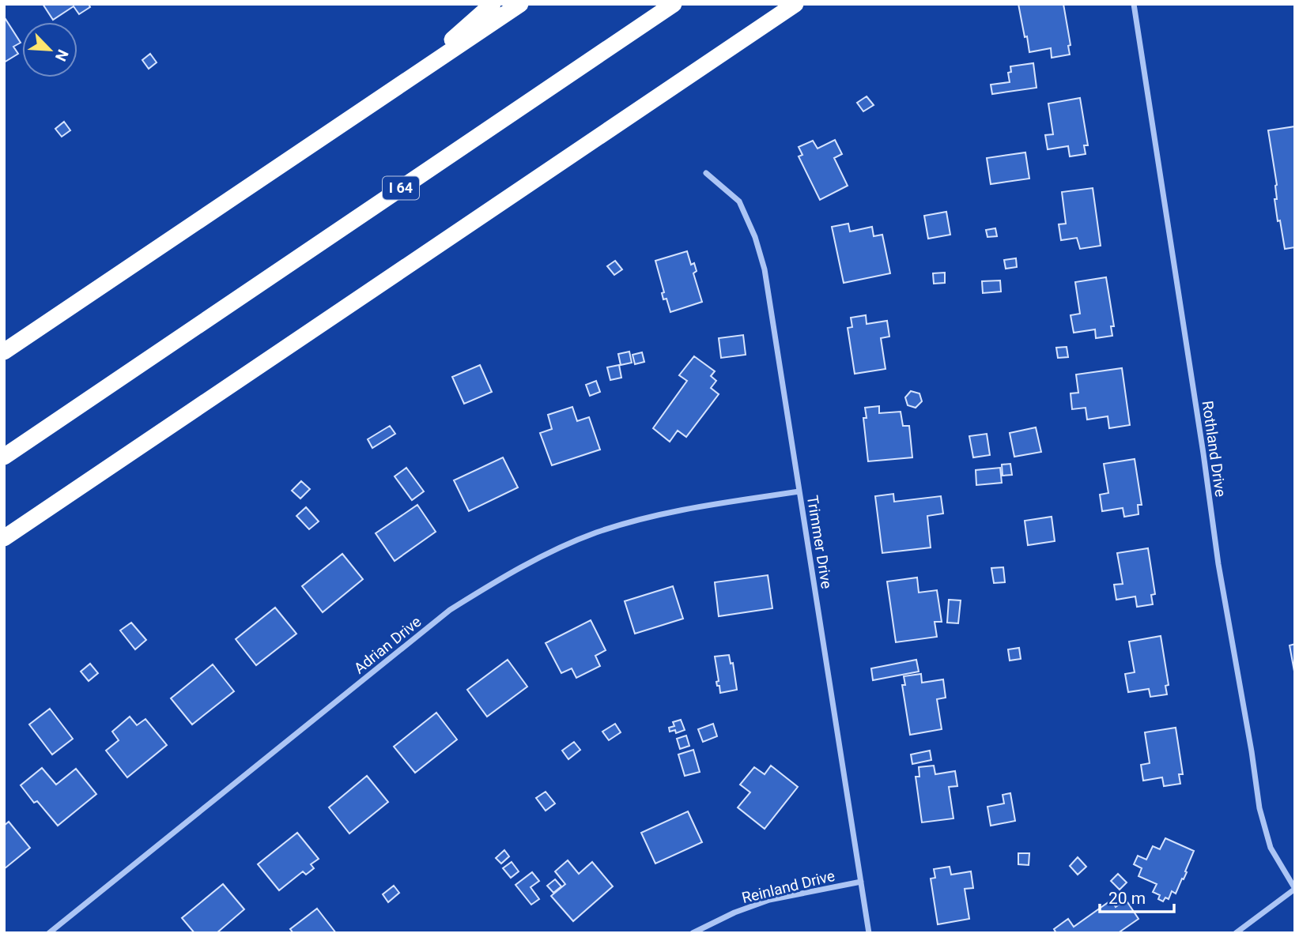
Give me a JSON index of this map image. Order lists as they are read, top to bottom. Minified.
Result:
{"streets":{"highway":["I 64"],"street":["Rothland Drive","Trimmer Drive","Adrian Drive","Reinland Drive"]},"crossings":[["Trimmer Drive","Adrian Drive"],["Trimmer Drive","Reinland Drive"]],"scale_bar":"20 m","north":"bottom right"}
